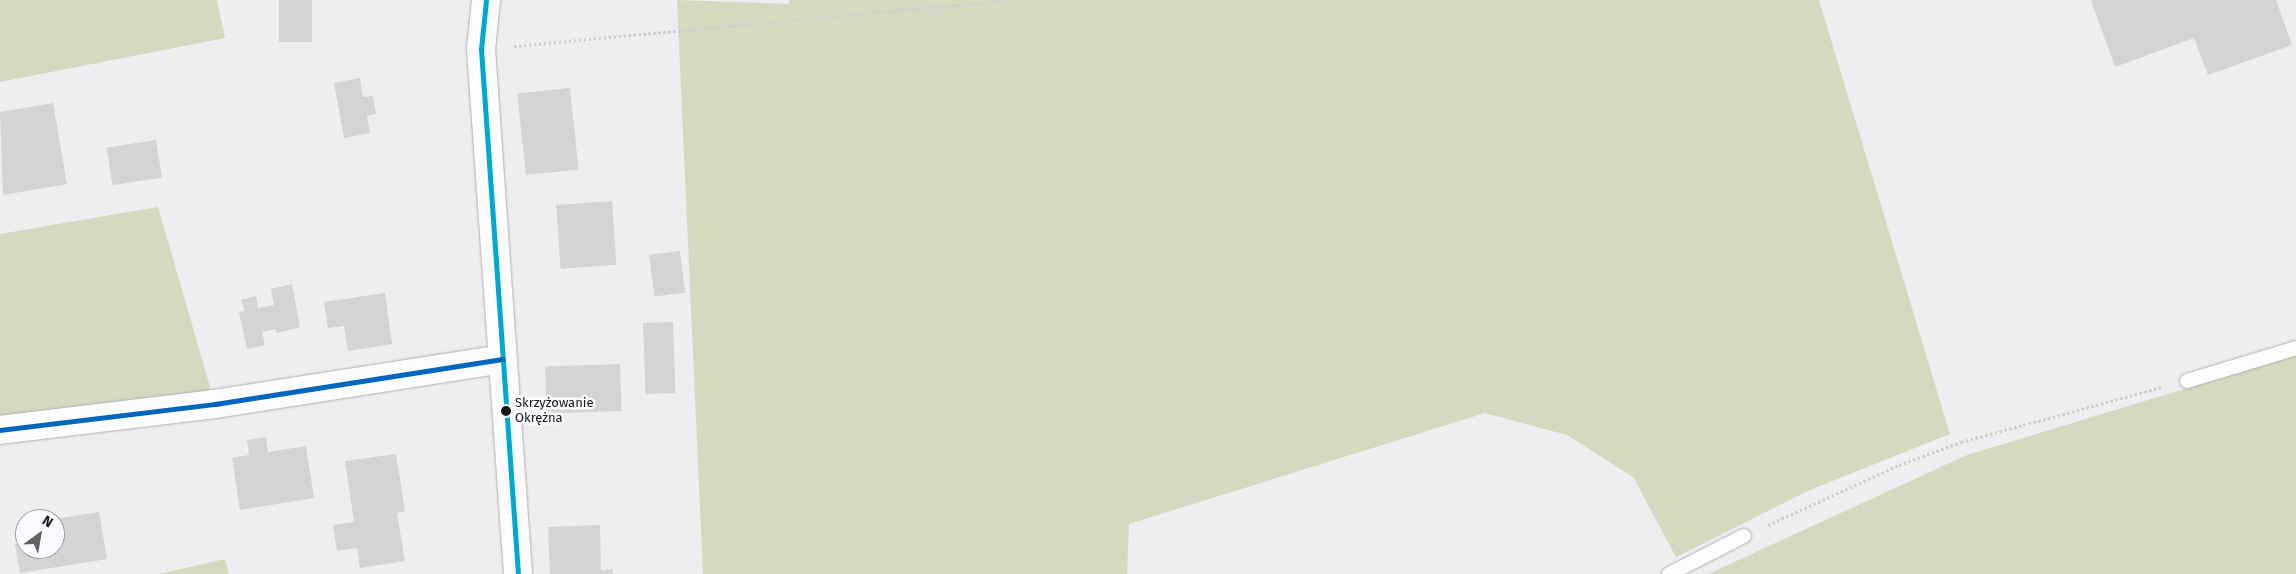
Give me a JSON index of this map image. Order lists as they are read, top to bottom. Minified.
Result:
{"places":["Skrzyżowanie Okrężna"],"north":"top right"}
